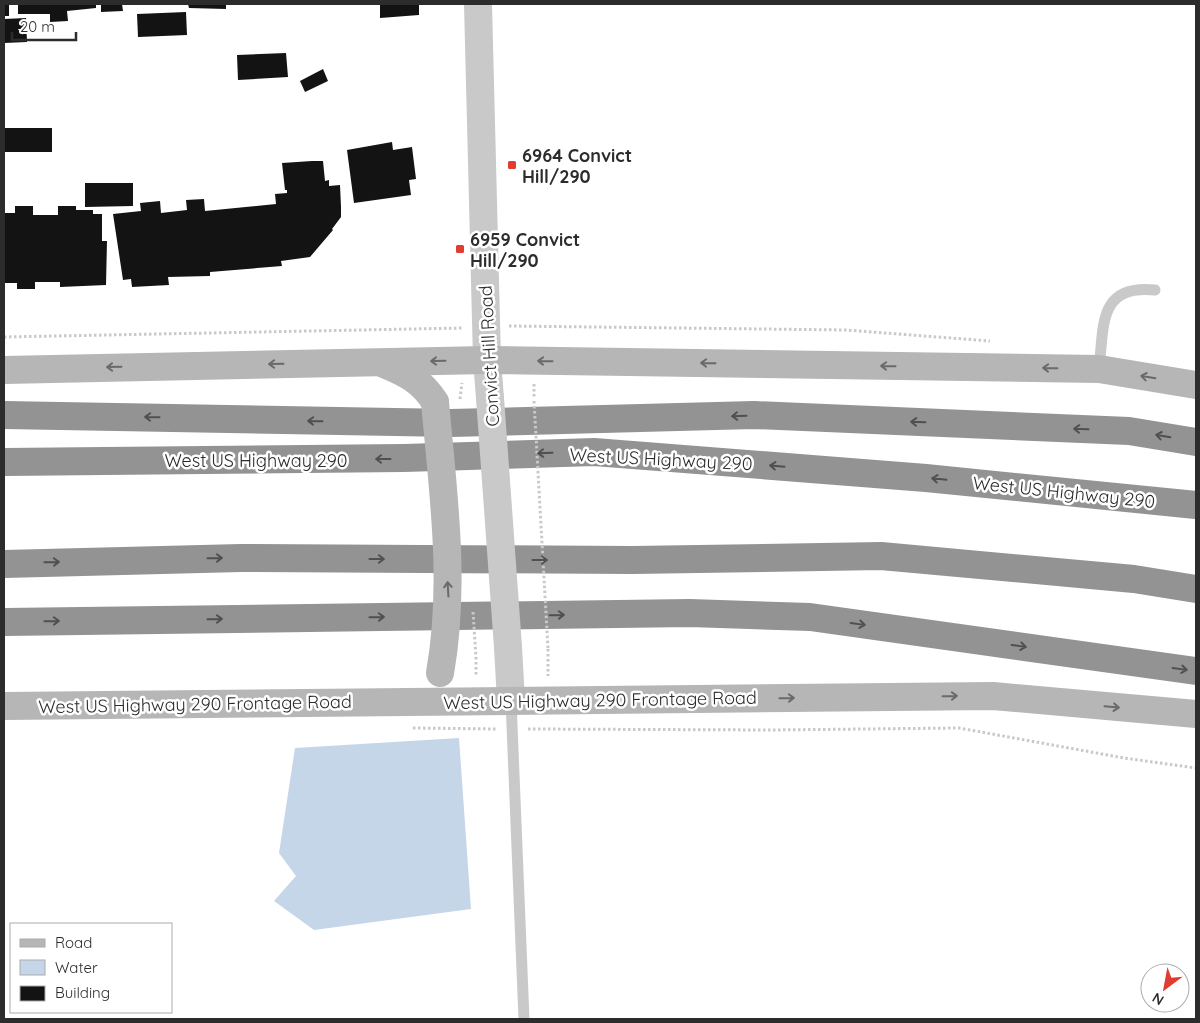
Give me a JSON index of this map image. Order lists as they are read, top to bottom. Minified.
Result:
{"streets":{"highway":["West US Highway 290"],"main road":["West US Highway 290 Frontage Road"],"street":["Convict Hill Road"]},"crossings":[["Convict Hill Road","West US Highway 290 Frontage Road"]],"one_way":["West US Highway 290 Frontage Road"],"places":{"transit":["6964 Convict Hill/290","6959 Convict Hill/290"]},"legend":["Road","Water","Building"],"scale_bar":"20 m","north":"bottom left"}
